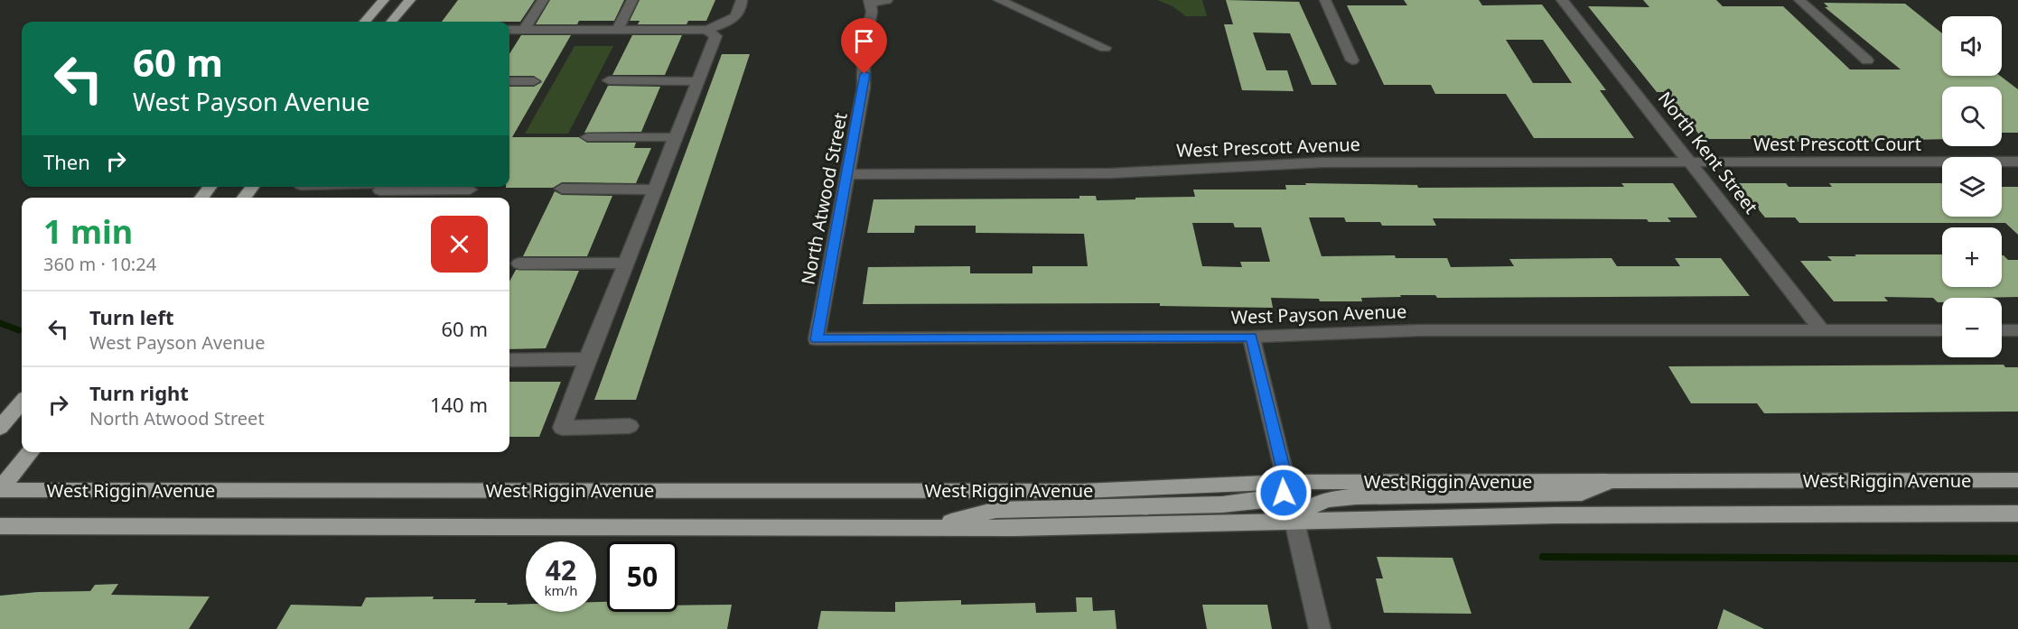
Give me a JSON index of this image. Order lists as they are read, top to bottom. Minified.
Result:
{"streets":{"main road":["West Riggin Avenue"],"street":["West Prescott Court","West Prescott Avenue","North Kent Street","North Atwood Street","West Payson Avenue"]},"crossings":[["West Prescott Court","West Prescott Avenue"],["West Prescott Court","North Kent Street"],["West Prescott Avenue","North Kent Street"],["West Prescott Avenue","North Atwood Street"],["North Kent Street","West Payson Avenue"],["North Atwood Street","West Payson Avenue"]],"page":{"map_buttons":["+","−"],"turn":["60 m","West Payson Avenue"],"then":"Then","heading":["1 min","360 m · 10:24"],"list":[{"name":"Turn left","note":"West Payson Avenue","value":"60 m"},{"name":"Turn right","note":"North Atwood Street","value":"140 m"}],"speed":"42 km/h","limit":"50"}}
